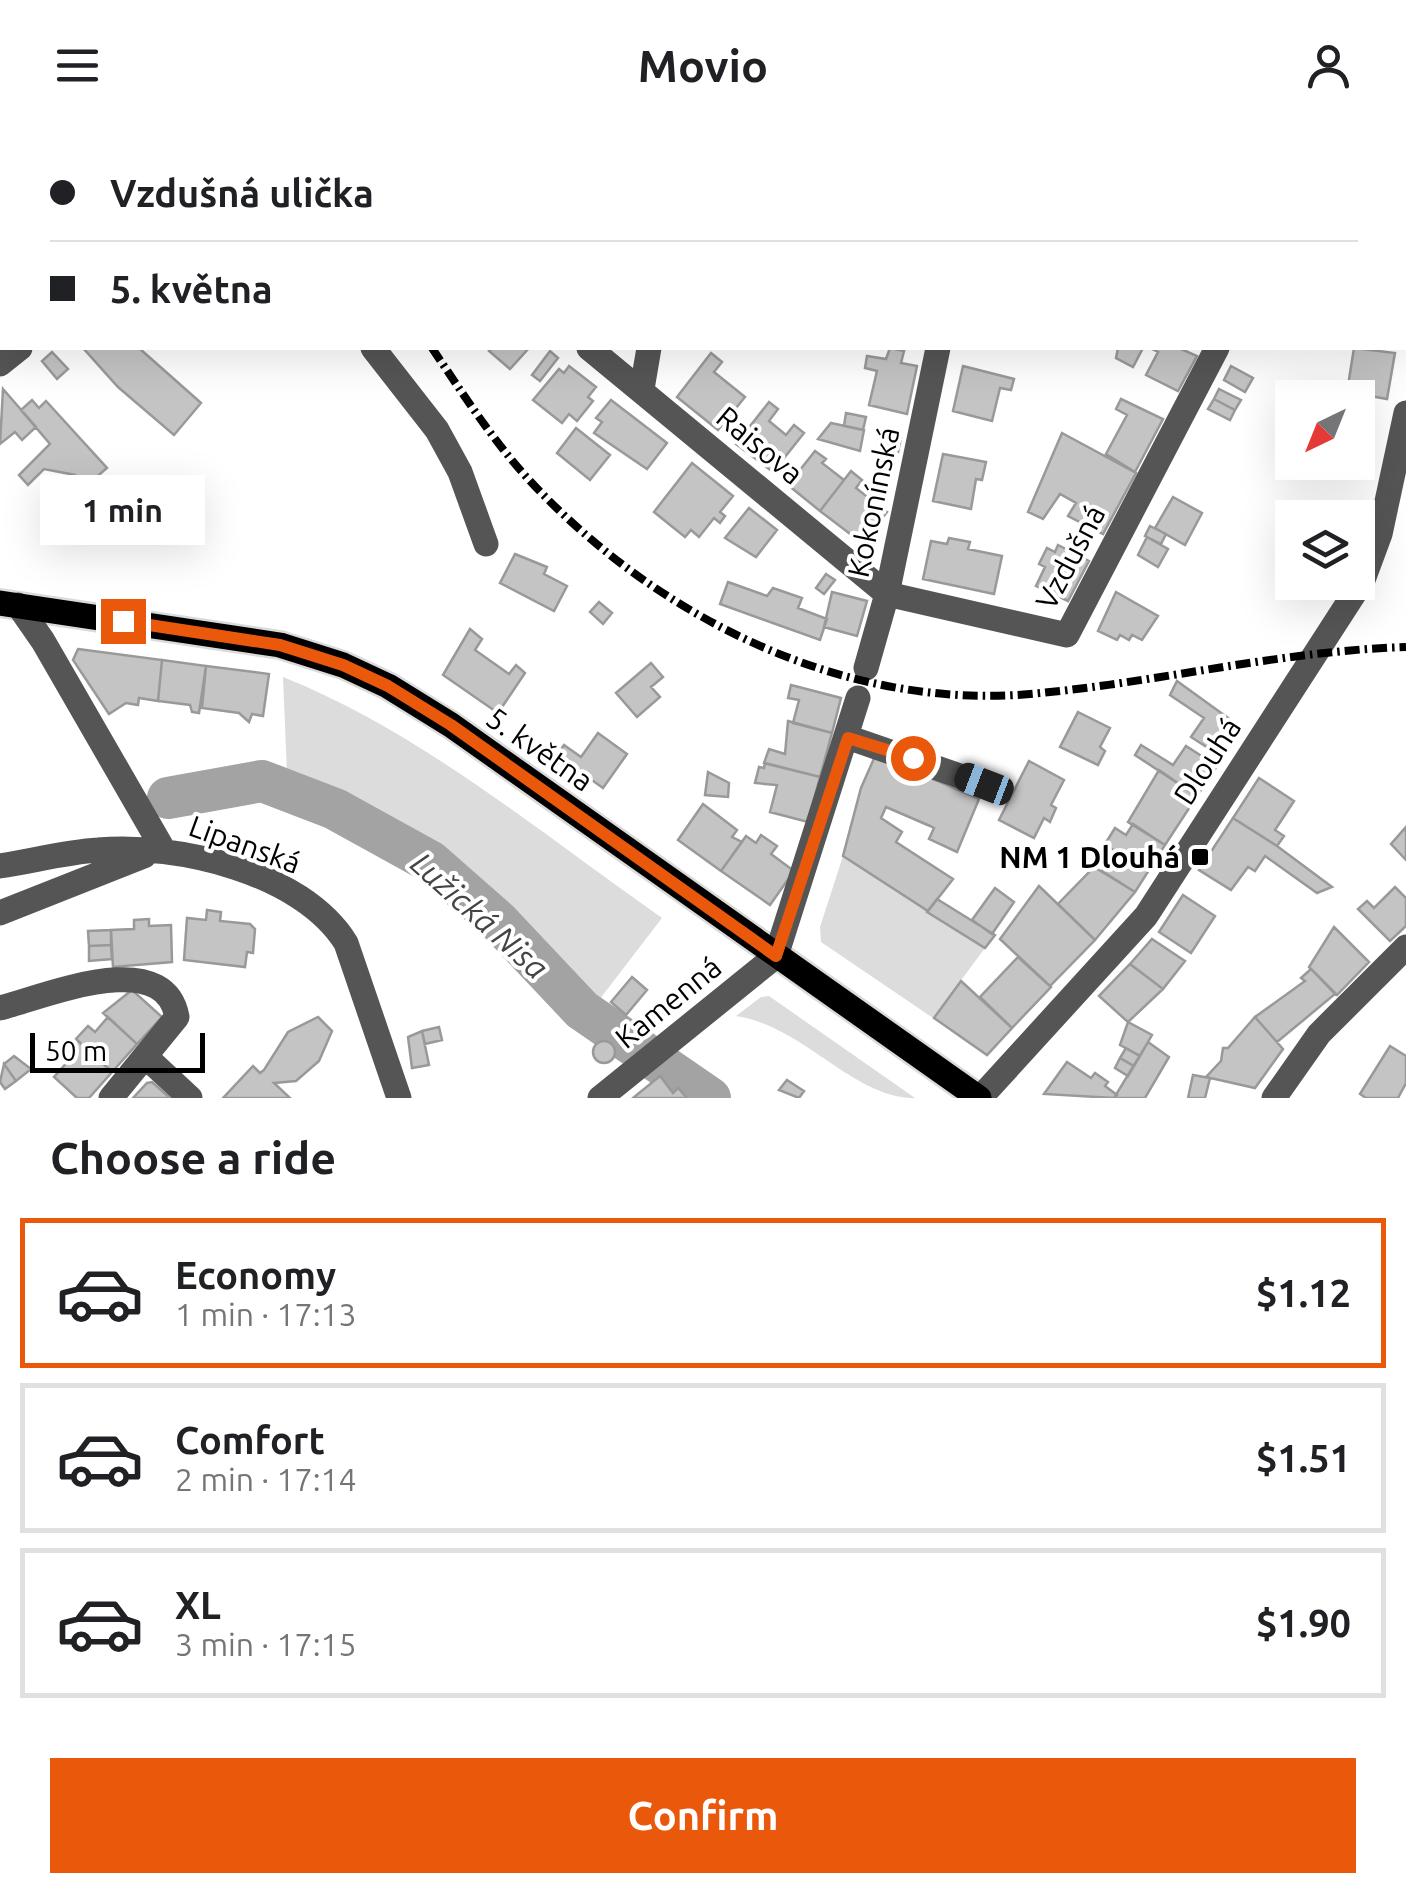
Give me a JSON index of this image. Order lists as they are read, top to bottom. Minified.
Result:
{"streets":{"main road":["5. května"],"street":["Raisova","Kokonínská","Vzdušná","Dlouhá","Lipanská","Kamenná"]},"crossings":[["Raisova","Kokonínská"],["Raisova","Vzdušná"],["Kokonínská","Vzdušná"],["5. května","Dlouhá"],["5. května","Lipanská"],["5. května","Kamenná"]],"water":["Lužická Nisa"],"places":{"transit":["NM 1 Dlouhá"]},"scale_bar":"50 m","north":"bottom left","page":{"header":"Movio","banner":["Vzdušná ulička","5. května"],"bubble":"1 min","scale":"50 m","heading":"Choose a ride","list":[{"name":"Economy","note":"1 min · 17:13","value":"$1.12"},{"name":"Comfort","note":"2 min · 17:14","value":"$1.51"},{"name":"XL","note":"3 min · 17:15","value":"$1.90"}],"buttons":"Confirm"}}
